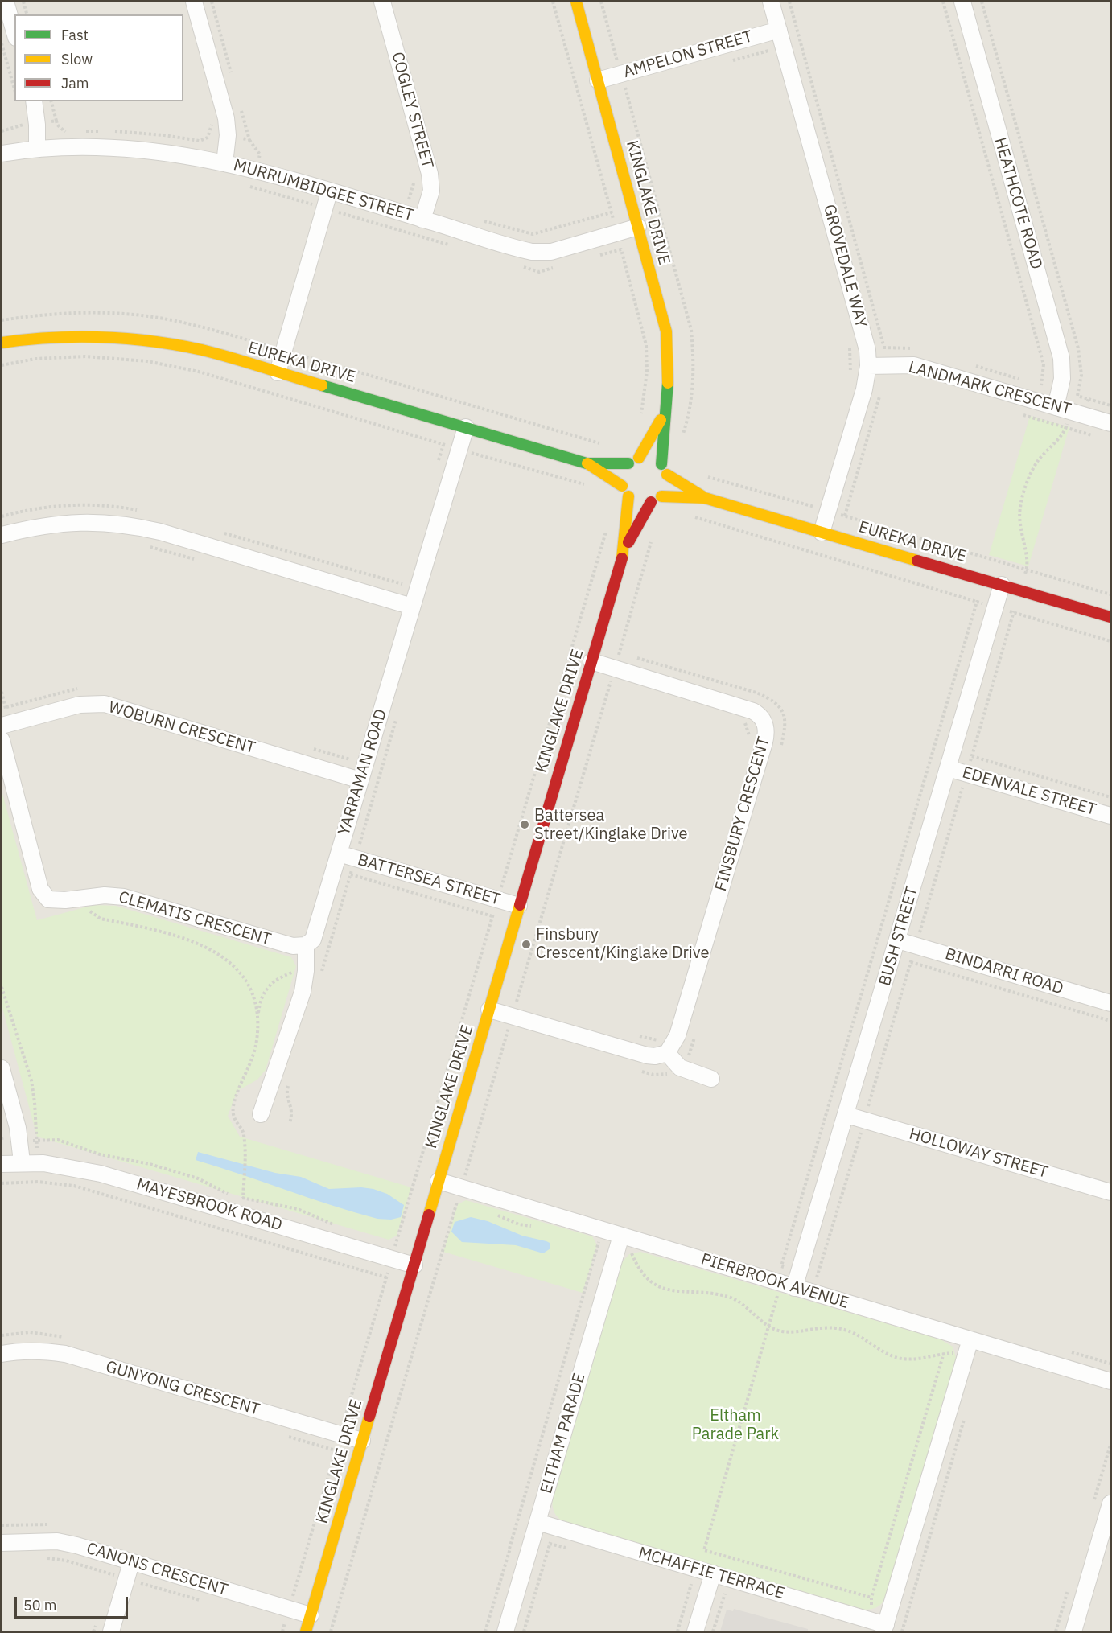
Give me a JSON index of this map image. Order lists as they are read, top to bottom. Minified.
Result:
{"streets":{"street":["AMPELON STREET","COGLEY STREET","MURRUMBIDGEE STREET","KINGLAKE DRIVE","HEATHCOTE ROAD","GROVEDALE WAY","EUREKA DRIVE","LANDMARK CRESCENT","WOBURN CRESCENT","YARRAMAN ROAD","EDENVALE STREET","FINSBURY CRESCENT","BATTERSEA STREET","CLEMATIS CRESCENT","BUSH STREET","BINDARRI ROAD","HOLLOWAY STREET","MAYESBROOK ROAD","PIERBROOK AVENUE","GUNYONG CRESCENT","ELTHAM PARADE","CANONS CRESCENT","MCHAFFIE TERRACE"]},"crossings":[["AMPELON STREET","KINGLAKE DRIVE"],["AMPELON STREET","GROVEDALE WAY"],["COGLEY STREET","MURRUMBIDGEE STREET"],["MURRUMBIDGEE STREET","KINGLAKE DRIVE"],["KINGLAKE DRIVE","EUREKA DRIVE"],["KINGLAKE DRIVE","FINSBURY CRESCENT"],["KINGLAKE DRIVE","BATTERSEA STREET"],["KINGLAKE DRIVE","MAYESBROOK ROAD"],["KINGLAKE DRIVE","PIERBROOK AVENUE"],["KINGLAKE DRIVE","GUNYONG CRESCENT"],["KINGLAKE DRIVE","CANONS CRESCENT"],["HEATHCOTE ROAD","LANDMARK CRESCENT"],["GROVEDALE WAY","EUREKA DRIVE"],["GROVEDALE WAY","LANDMARK CRESCENT"],["EUREKA DRIVE","YARRAMAN ROAD"],["EUREKA DRIVE","BUSH STREET"],["WOBURN CRESCENT","YARRAMAN ROAD"],["YARRAMAN ROAD","BATTERSEA STREET"],["YARRAMAN ROAD","CLEMATIS CRESCENT"],["EDENVALE STREET","BUSH STREET"],["BUSH STREET","BINDARRI ROAD"],["BUSH STREET","HOLLOWAY STREET"],["BUSH STREET","PIERBROOK AVENUE"],["PIERBROOK AVENUE","ELTHAM PARADE"],["ELTHAM PARADE","MCHAFFIE TERRACE"]],"parks":["Eltham Parade Park"],"places":["Battersea Street/Kinglake Drive","Finsbury Crescent/Kinglake Drive"],"legend":["Fast","Slow","Jam"],"scale_bar":"50 m"}
